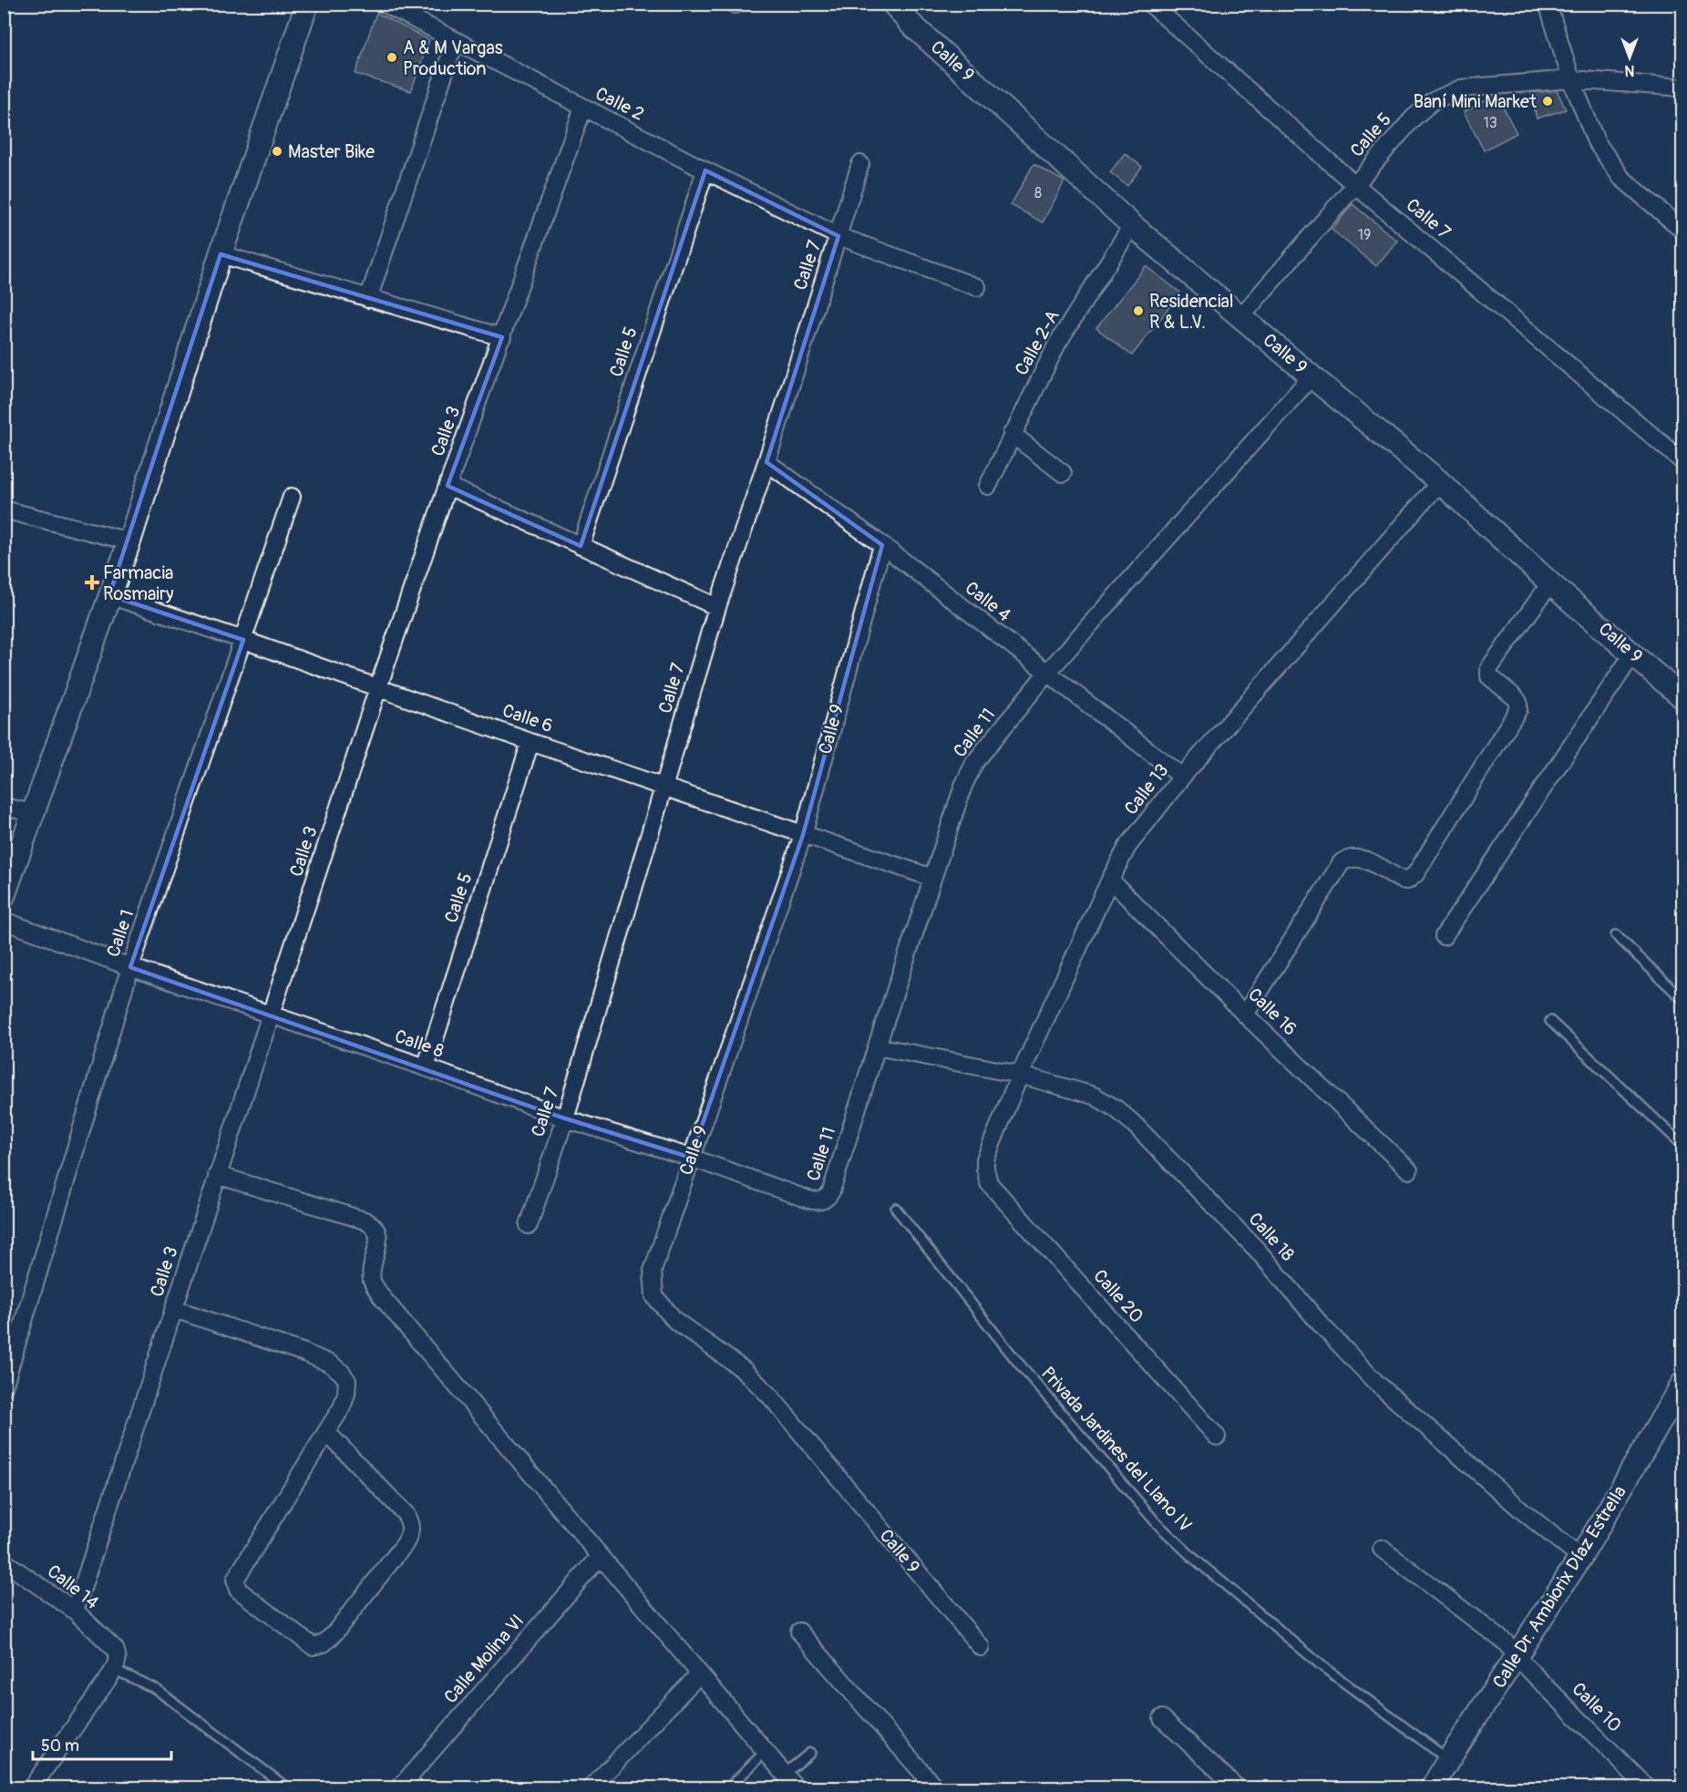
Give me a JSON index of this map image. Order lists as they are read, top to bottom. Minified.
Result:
{"streets":{"main road":["Calle 9","Calle Dr. Ambiorix Díaz Estrella"],"street":["Calle 2","Calle 5","Calle 7","Calle 2-A","Calle 3","Calle 4","Calle 6","Calle 11","Calle 13","Calle 1","Calle 16","Calle 8","Calle 18","Calle 20","Calle 14","Calle Molina VI","Calle 10"],"lane":["Privada Jardines del Llano IV"]},"crossings":[["Calle 9","Calle 5"],["Calle 9","Calle 2-A"],["Calle 9","Calle 4"],["Calle 9","Calle 6"],["Calle 9","Calle 11"],["Calle 9","Calle 13"],["Calle 9","Calle 8"],["Calle 2","Calle 5"],["Calle 2","Calle 7"],["Calle 2","Calle 3"],["Calle 5","Calle 7"],["Calle 5","Calle 6"],["Calle 5","Calle 8"],["Calle 7","Calle 4"],["Calle 7","Calle 6"],["Calle 7","Calle 8"],["Calle 3","Calle 6"],["Calle 3","Calle 8"],["Calle 3","Calle 14"],["Calle 4","Calle 11"],["Calle 4","Calle 13"],["Calle 6","Calle 11"],["Calle 6","Calle 1"],["Calle 11","Calle 8"],["Calle 11","Calle 18"],["Calle 13","Calle 16"],["Calle 13","Calle 18"],["Calle 13","Calle 20"],["Calle 1","Calle 8"],["Calle 18","Calle Dr. Ambiorix Díaz Estrella"],["Privada Jardines del Llano IV","Calle Dr. Ambiorix Díaz Estrella"],["Calle Dr. Ambiorix Díaz Estrella","Calle 10"]],"places":{"other":["A & M Vargas Production","Baní Mini Market","Master Bike","Residencial R & L.V."],"health":["Farmacia Rosmairy"]},"house_numbers":["13","8","19"],"scale_bar":"50 m","north":"bottom"}
